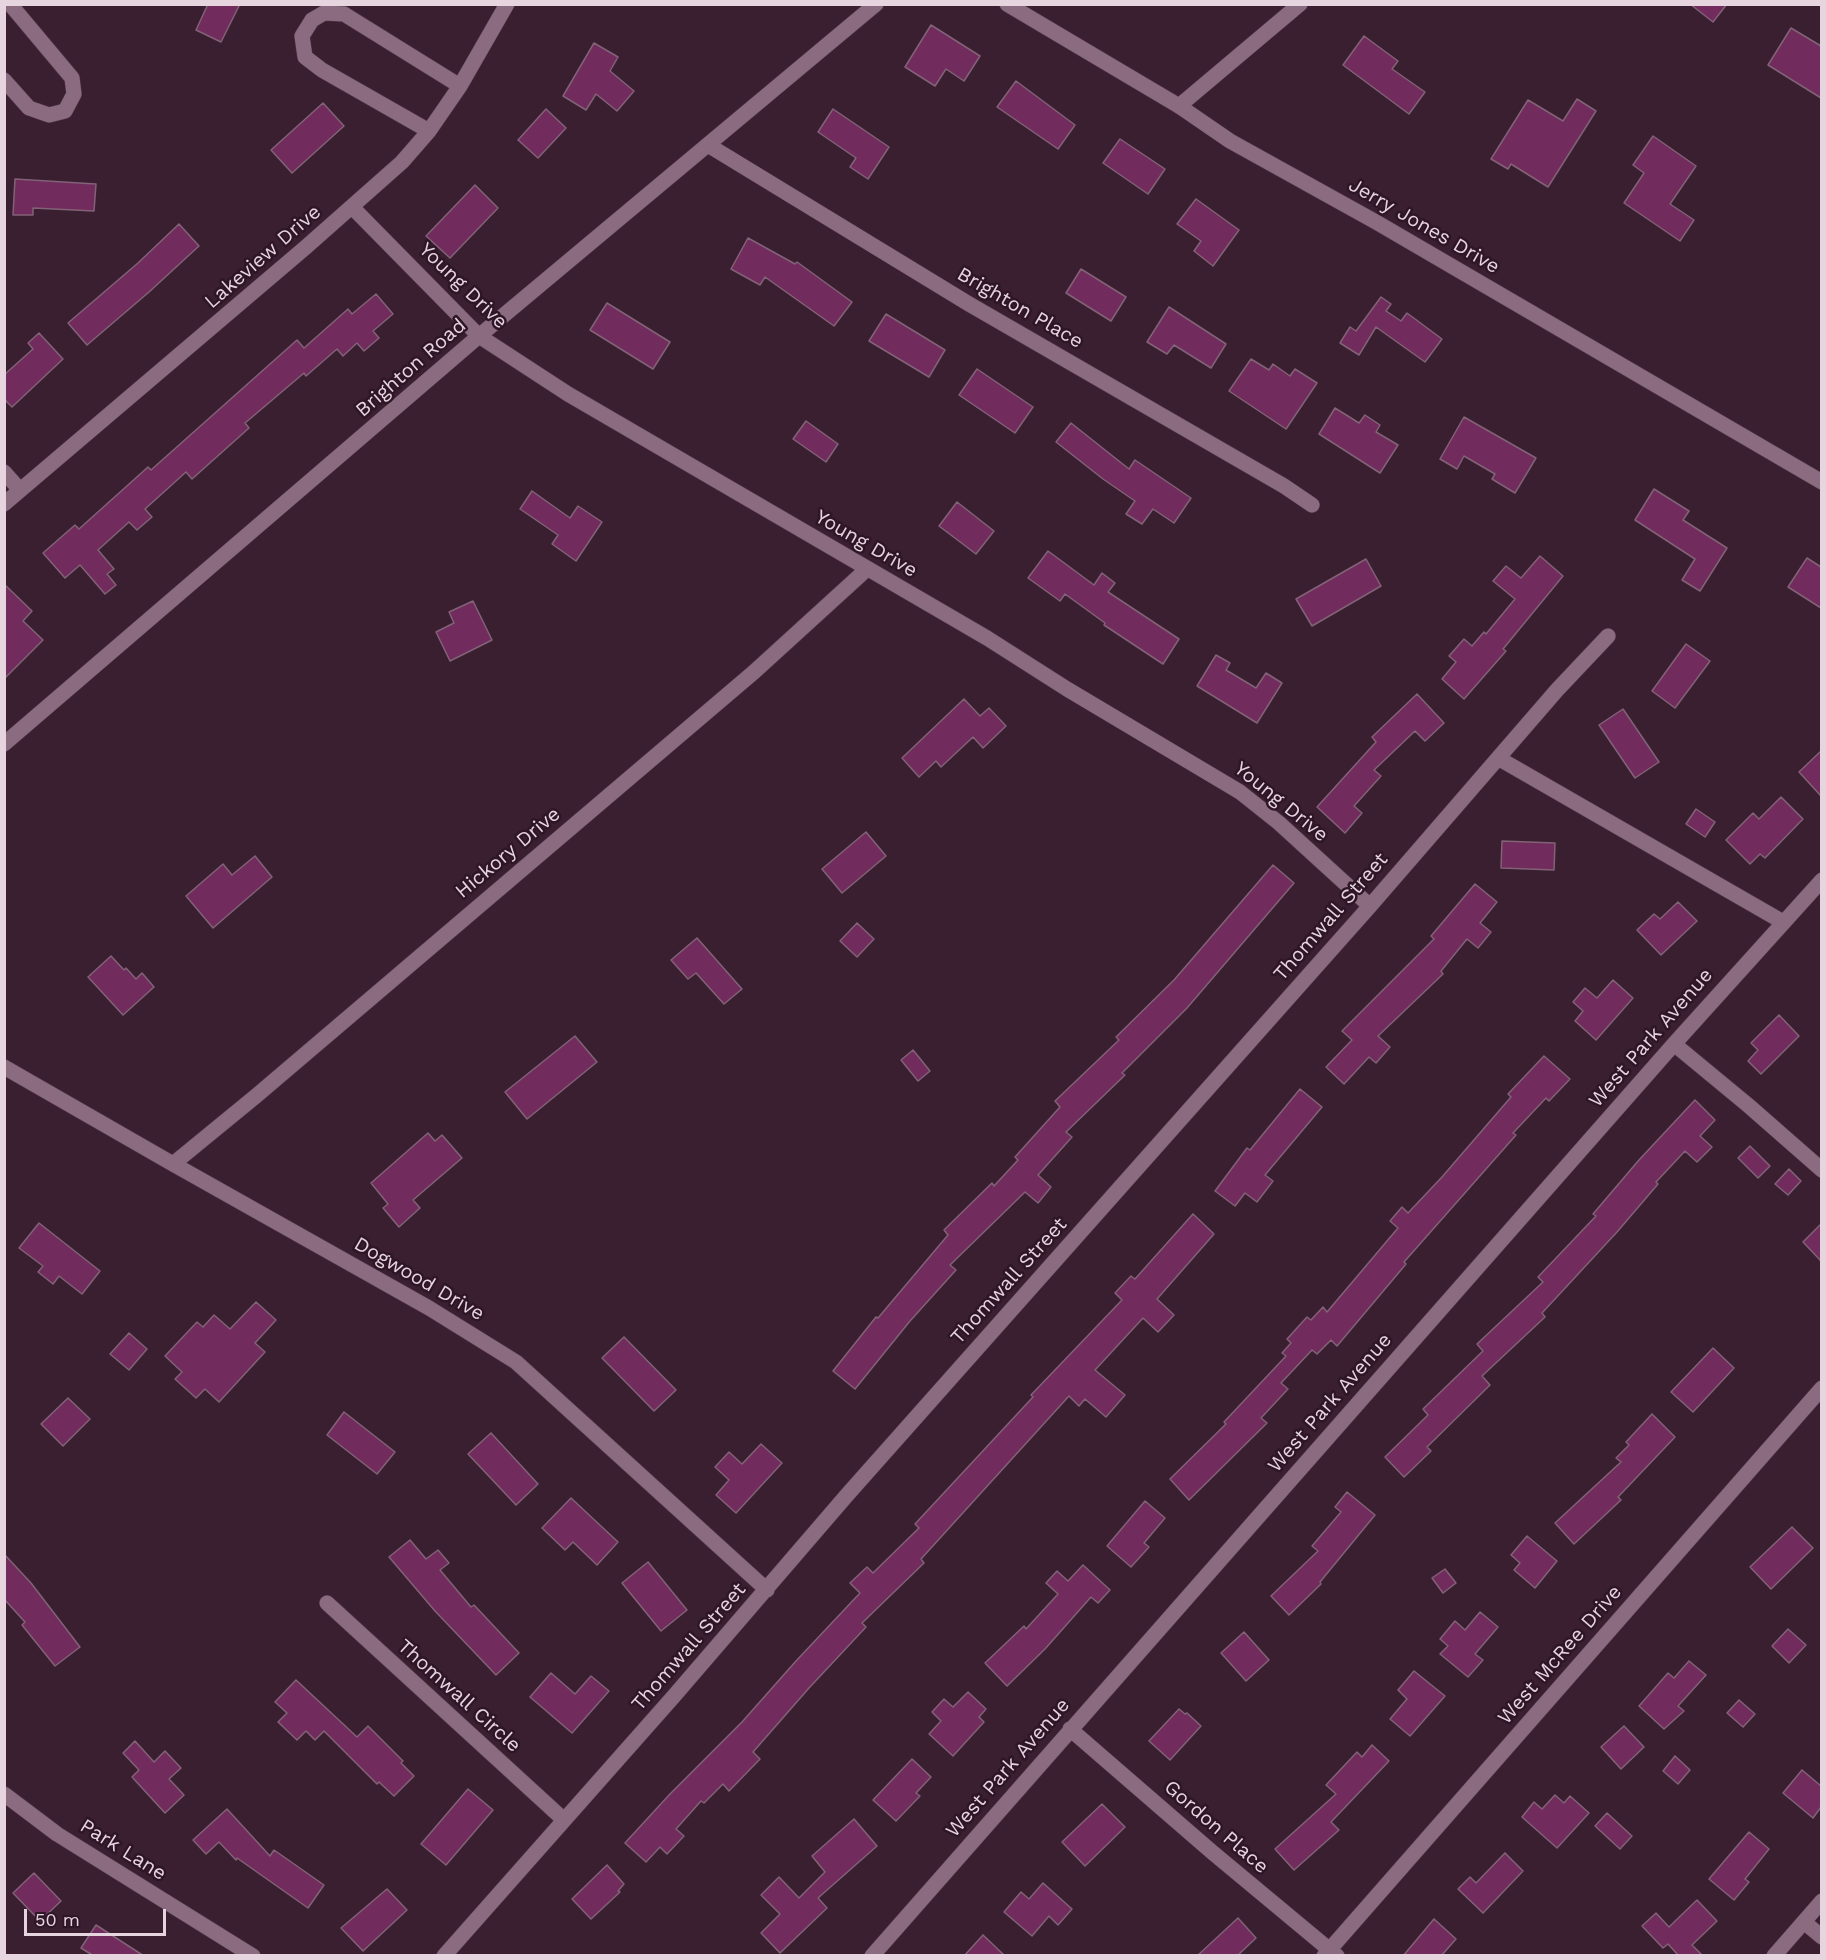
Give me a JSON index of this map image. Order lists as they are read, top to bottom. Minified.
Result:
{"streets":{"street":["Jerry Jones Drive","Lakeview Drive","Young Drive","Brighton Place","Brighton Road","Hickory Drive","Thomwall Street","West Park Avenue","Dogwood Drive","West McRee Drive","Thomwall Circle","Gordon Place","Park Lane"]},"crossings":[["Lakeview Drive","Young Drive"],["Young Drive","Brighton Road"],["Young Drive","Hickory Drive"],["Young Drive","Thomwall Street"],["Brighton Place","Brighton Road"],["Hickory Drive","Dogwood Drive"],["Thomwall Street","Dogwood Drive"],["Thomwall Street","Thomwall Circle"],["West Park Avenue","Gordon Place"],["West McRee Drive","Gordon Place"]],"scale_bar":"50 m"}
